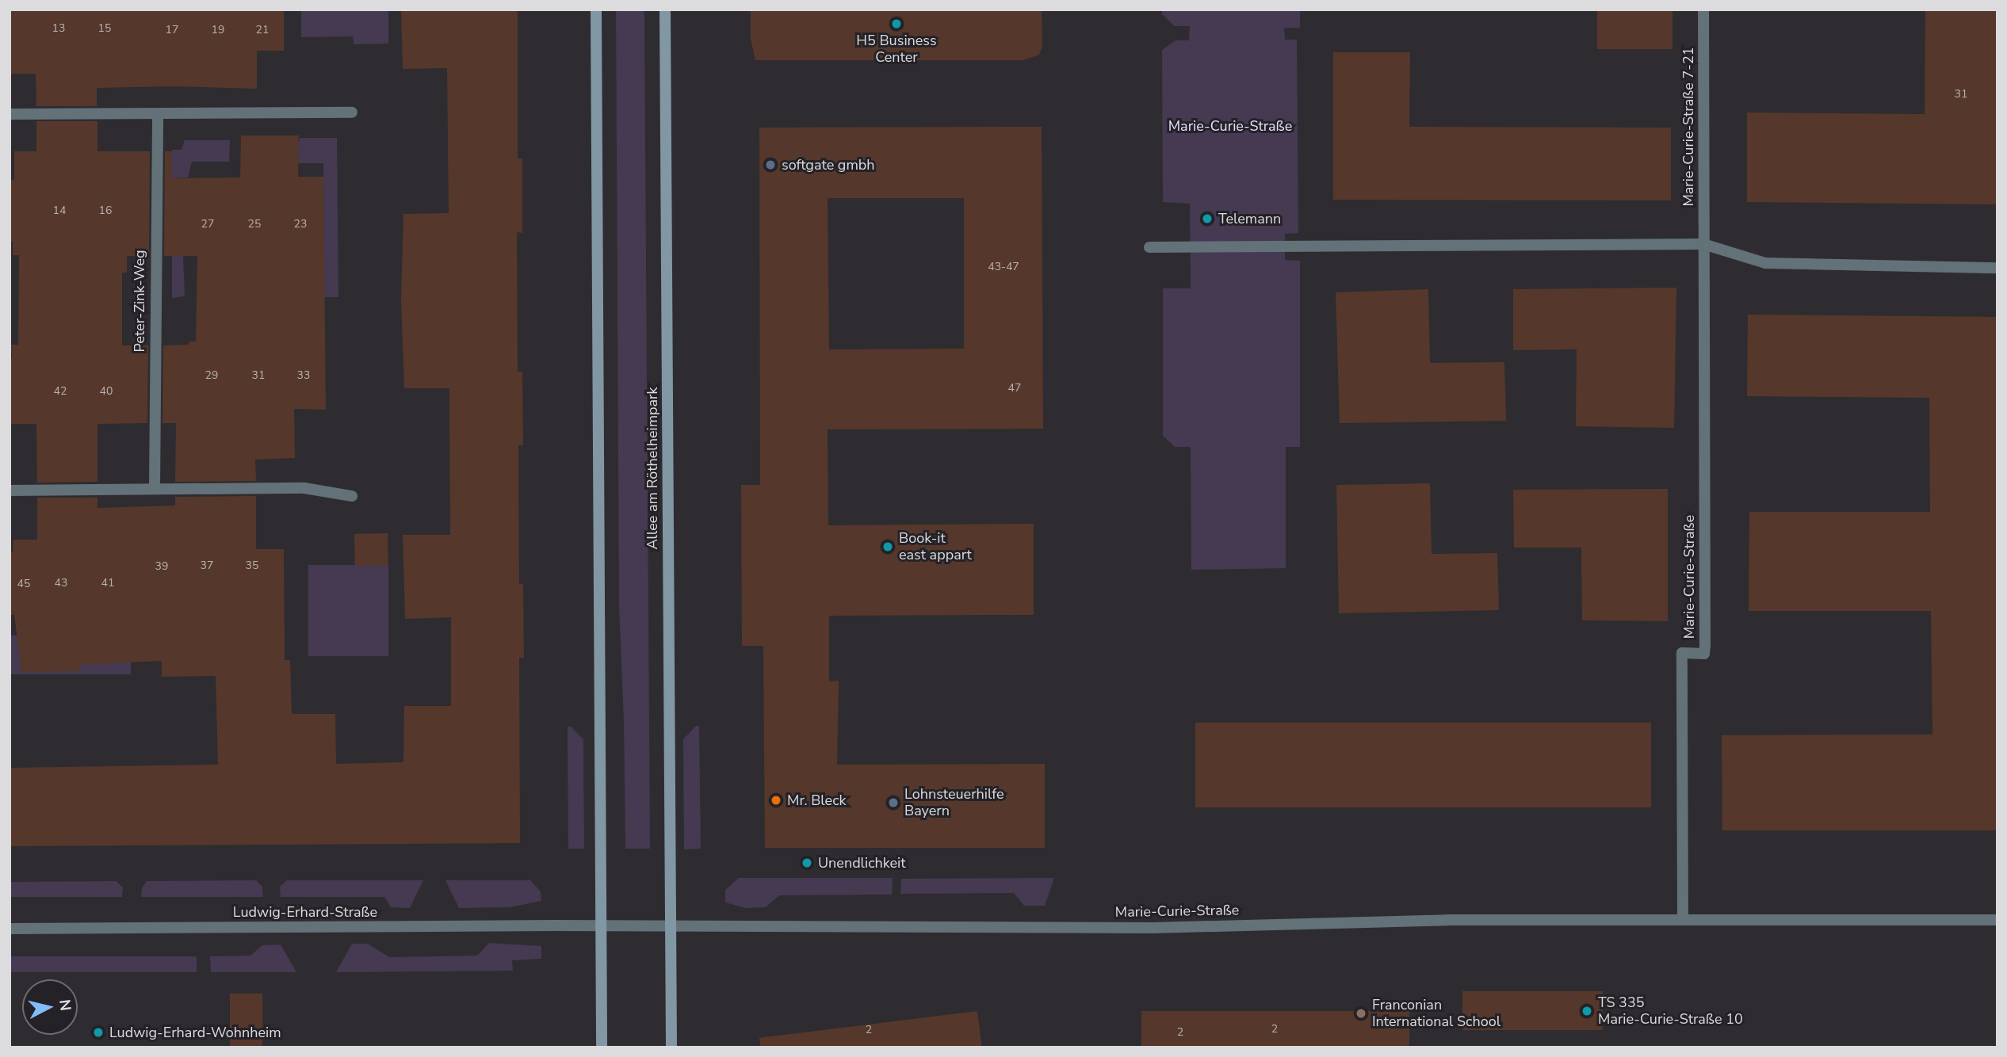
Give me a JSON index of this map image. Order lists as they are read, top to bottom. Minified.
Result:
{"streets":{"street":["Marie-Curie-Straße 7-21","Peter-Zink-Weg","Allee am Röthelheimpark","Marie-Curie-Straße","Ludwig-Erhard-Straße"]},"crossings":[["Marie-Curie-Straße 7-21","Marie-Curie-Straße"],["Allee am Röthelheimpark","Marie-Curie-Straße"]],"parks":["Marie-Curie-Straße"],"places":["H5 Business Center","softgate gmbh","Telemann","Book-it east appart","Mr. Bleck","Lohnsteuerhilfe Bayern","Unendlichkeit","TS 335 Marie-Curie-Straße 10","Franconian International School","Ludwig-Erhard-Wohnheim"],"house_numbers":["13","15","17","19","21","31","14","16","27","25","23","43-47","29","31","33","47","42","40","37","35","39","43","41","45","2","2","2"],"north":"right"}
